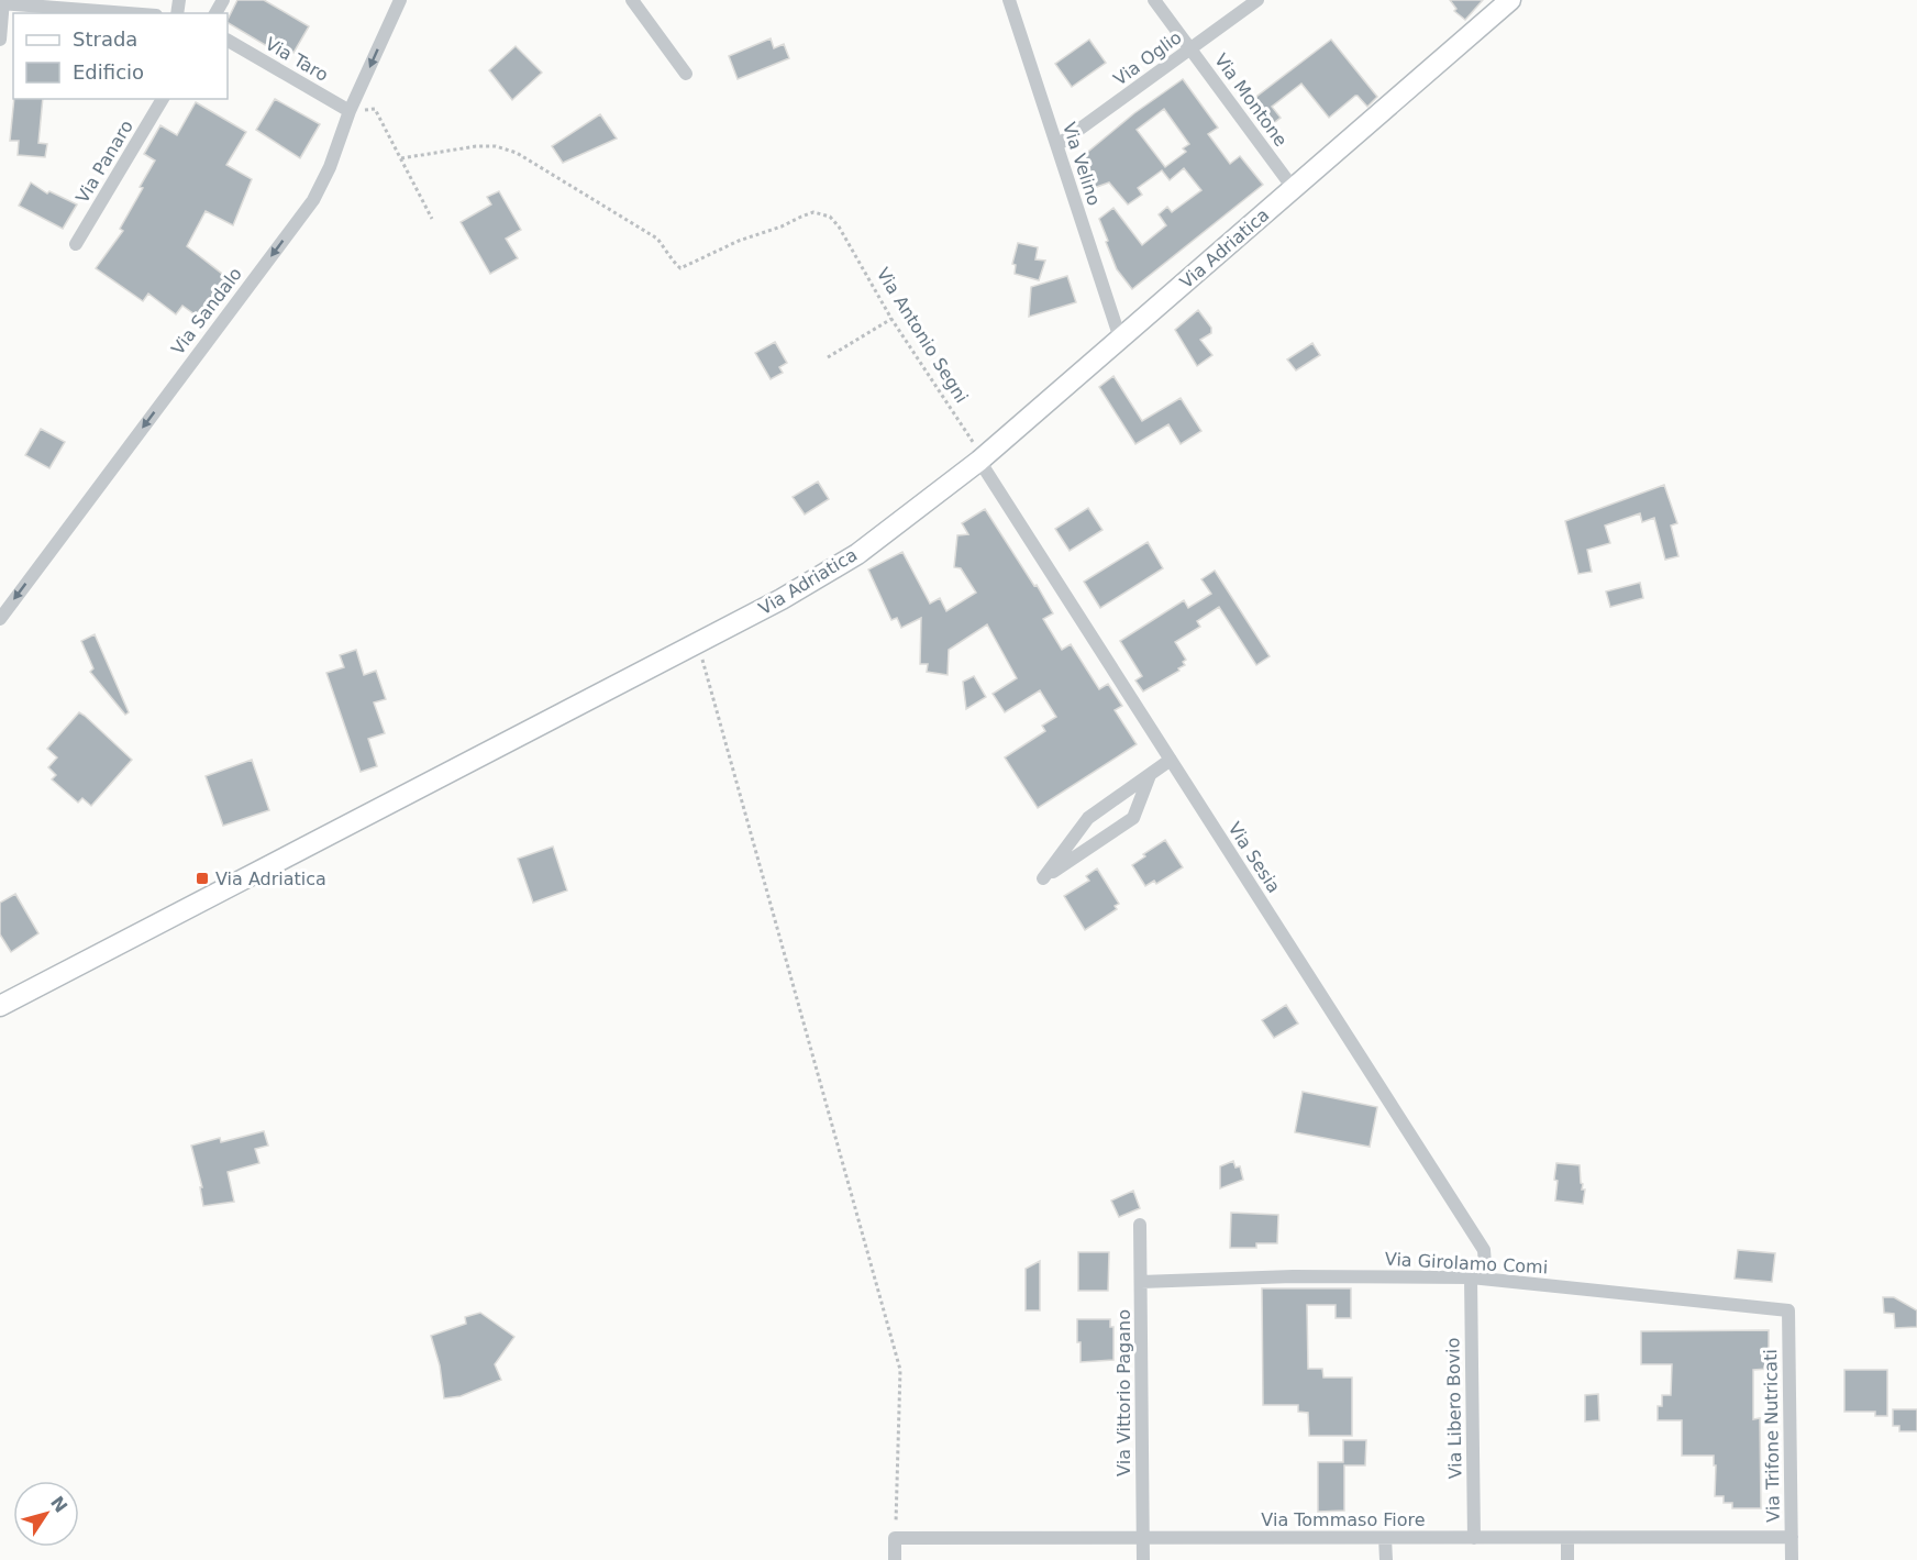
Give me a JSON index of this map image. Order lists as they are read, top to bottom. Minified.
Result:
{"streets":{"street":["Via Oglio","Via Taro","Via Montone","Via Panaro","Via Velino","Via Adriatica","Via Sandalo","Via Sesia","Via Girolamo Comi","Via Vittorio Pagano","Via Libero Bovio","Via Trifone Nutricati","Via Tommaso Fiore"],"path":["Via Antonio Segni"]},"crossings":[["Via Oglio","Via Montone"],["Via Oglio","Via Velino"],["Via Taro","Via Sandalo"],["Via Montone","Via Adriatica"],["Via Velino","Via Adriatica"],["Via Adriatica","Via Antonio Segni"],["Via Adriatica","Via Sesia"],["Via Antonio Segni","Via Sesia"],["Via Sesia","Via Girolamo Comi"],["Via Girolamo Comi","Via Vittorio Pagano"],["Via Girolamo Comi","Via Libero Bovio"],["Via Girolamo Comi","Via Trifone Nutricati"],["Via Vittorio Pagano","Via Tommaso Fiore"],["Via Libero Bovio","Via Tommaso Fiore"],["Via Trifone Nutricati","Via Tommaso Fiore"]],"one_way":["Via Sandalo"],"places":{"transit":["Via Adriatica"]},"legend":["Strada","Edificio"],"north":"top right"}
